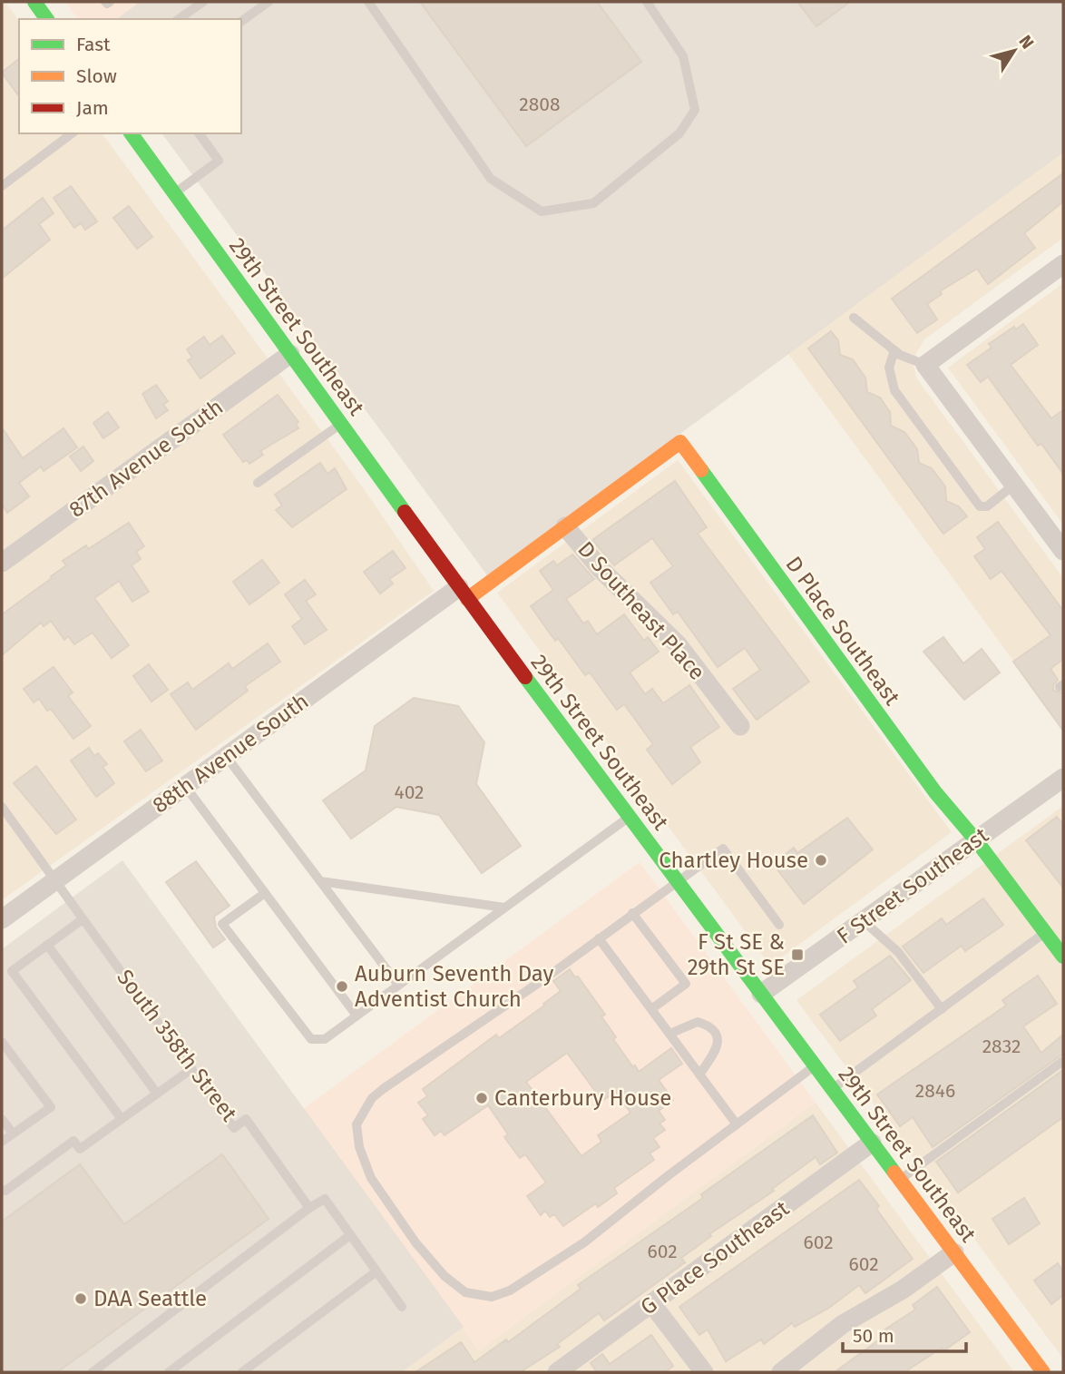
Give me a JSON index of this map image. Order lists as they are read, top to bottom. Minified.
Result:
{"streets":{"street":["29th Street Southeast","87th Avenue South","D Southeast Place","D Place Southeast","88th Avenue South","F Street Southeast","G Place Southeast"],"lane":["South 358th Street"]},"crossings":[["29th Street Southeast","87th Avenue South"],["29th Street Southeast","88th Avenue South"],["29th Street Southeast","F Street Southeast"],["29th Street Southeast","G Place Southeast"],["D Southeast Place","D Place Southeast"],["D Place Southeast","F Street Southeast"],["88th Avenue South","South 358th Street"]],"places":{"other":["Chartley House","Auburn Seventh Day Adventist Church","Canterbury House","DAA Seattle"],"transit":["F St SE & 29th St SE"]},"house_numbers":["2808","402","2832","2846","602","602","602"],"legend":["Fast","Slow","Jam"],"scale_bar":"50 m","north":"top right"}
